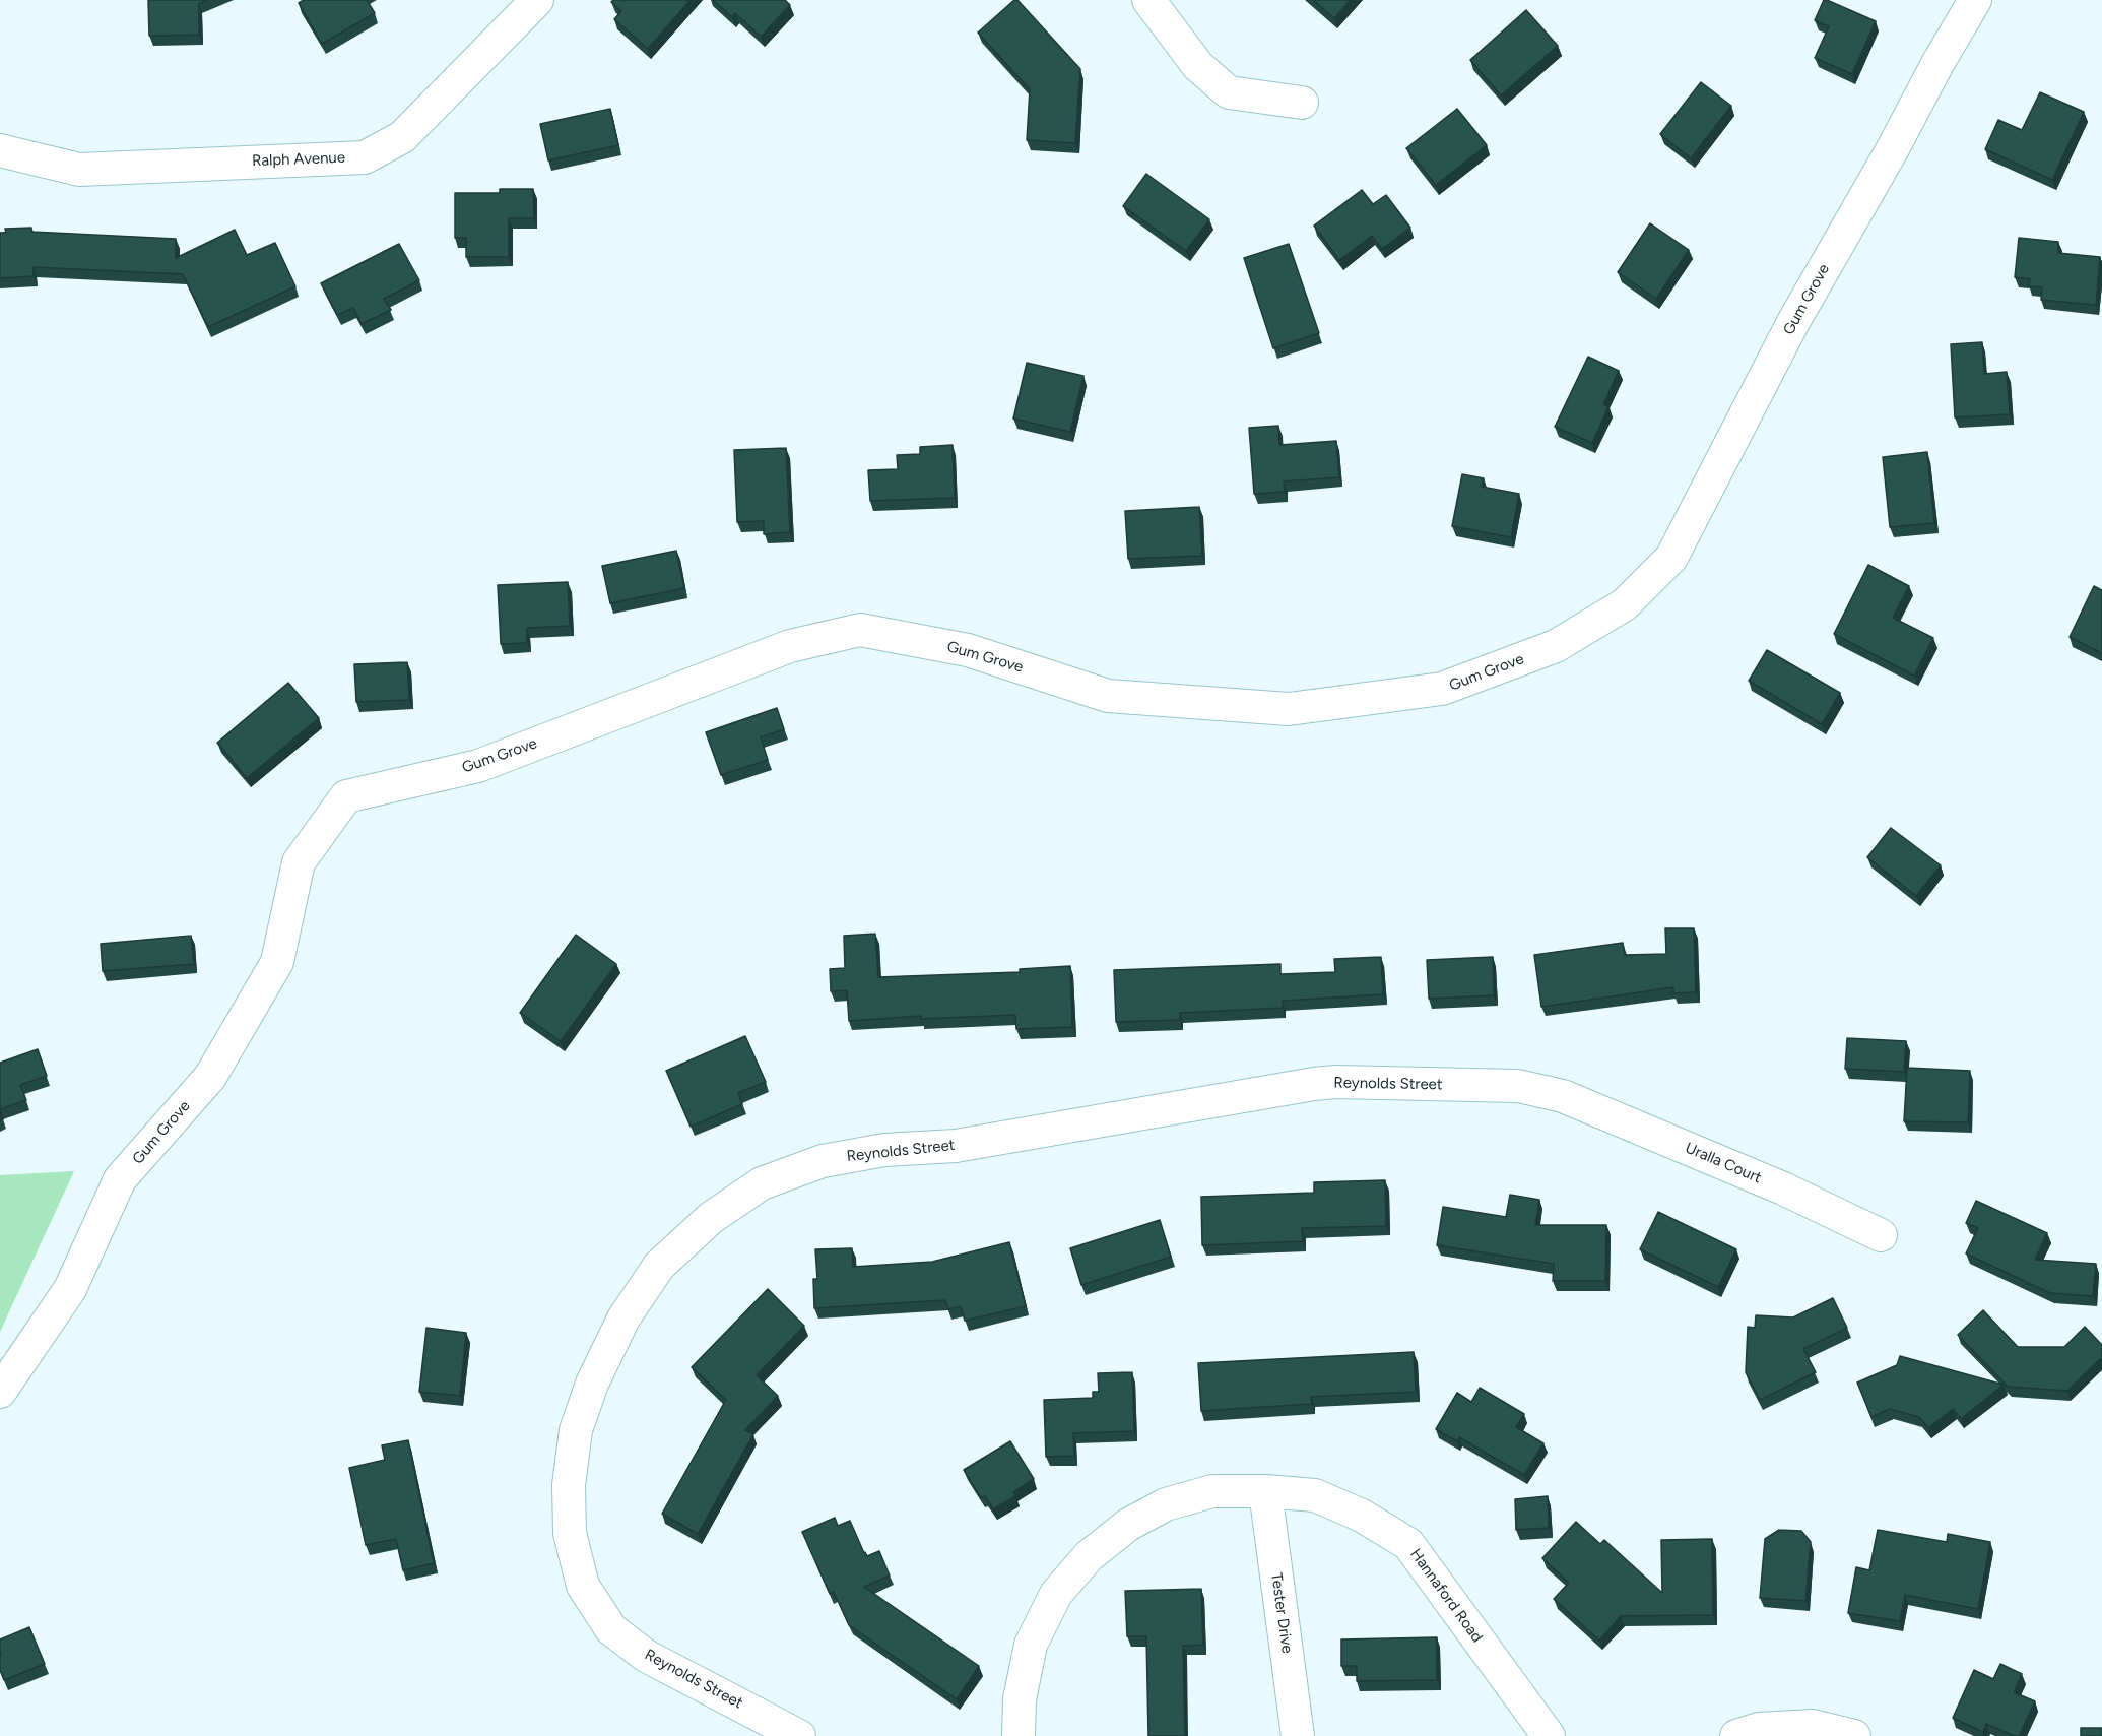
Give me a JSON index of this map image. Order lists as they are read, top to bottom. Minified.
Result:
{"streets":{"street":["Ralph Avenue","Gum Grove","Reynolds Street","Uralla Court","Hannaford Road","Tester Drive"]},"crossings":[["Reynolds Street","Uralla Court"],["Hannaford Road","Tester Drive"]]}
